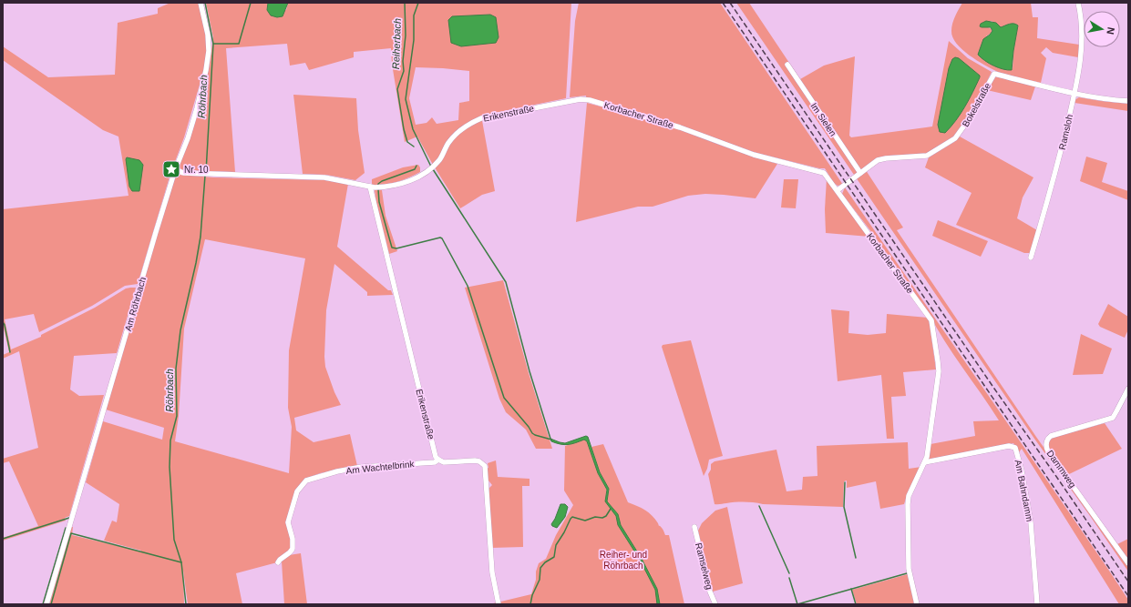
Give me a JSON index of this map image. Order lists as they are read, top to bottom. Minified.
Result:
{"streets":{"street":["Bokelstraße","Erikenstraße","Korbacher Straße","Im Sielen","Ramsloh","Am Röhrbach","Am Wachtelbrink","Dammweg","Am Bahndamm","Ramselweg"]},"crossings":[["Bokelstraße","Korbacher Straße"],["Bokelstraße","Im Sielen"],["Bokelstraße","Ramsloh"],["Erikenstraße","Korbacher Straße"],["Erikenstraße","Am Röhrbach"],["Erikenstraße","Am Wachtelbrink"],["Korbacher Straße","Am Bahndamm"]],"water":["Reiherbach","Röhrbach"],"parks":["Reiher- und Röhrbach"],"places":{"place":["Nr. 10"]},"north":"right"}
